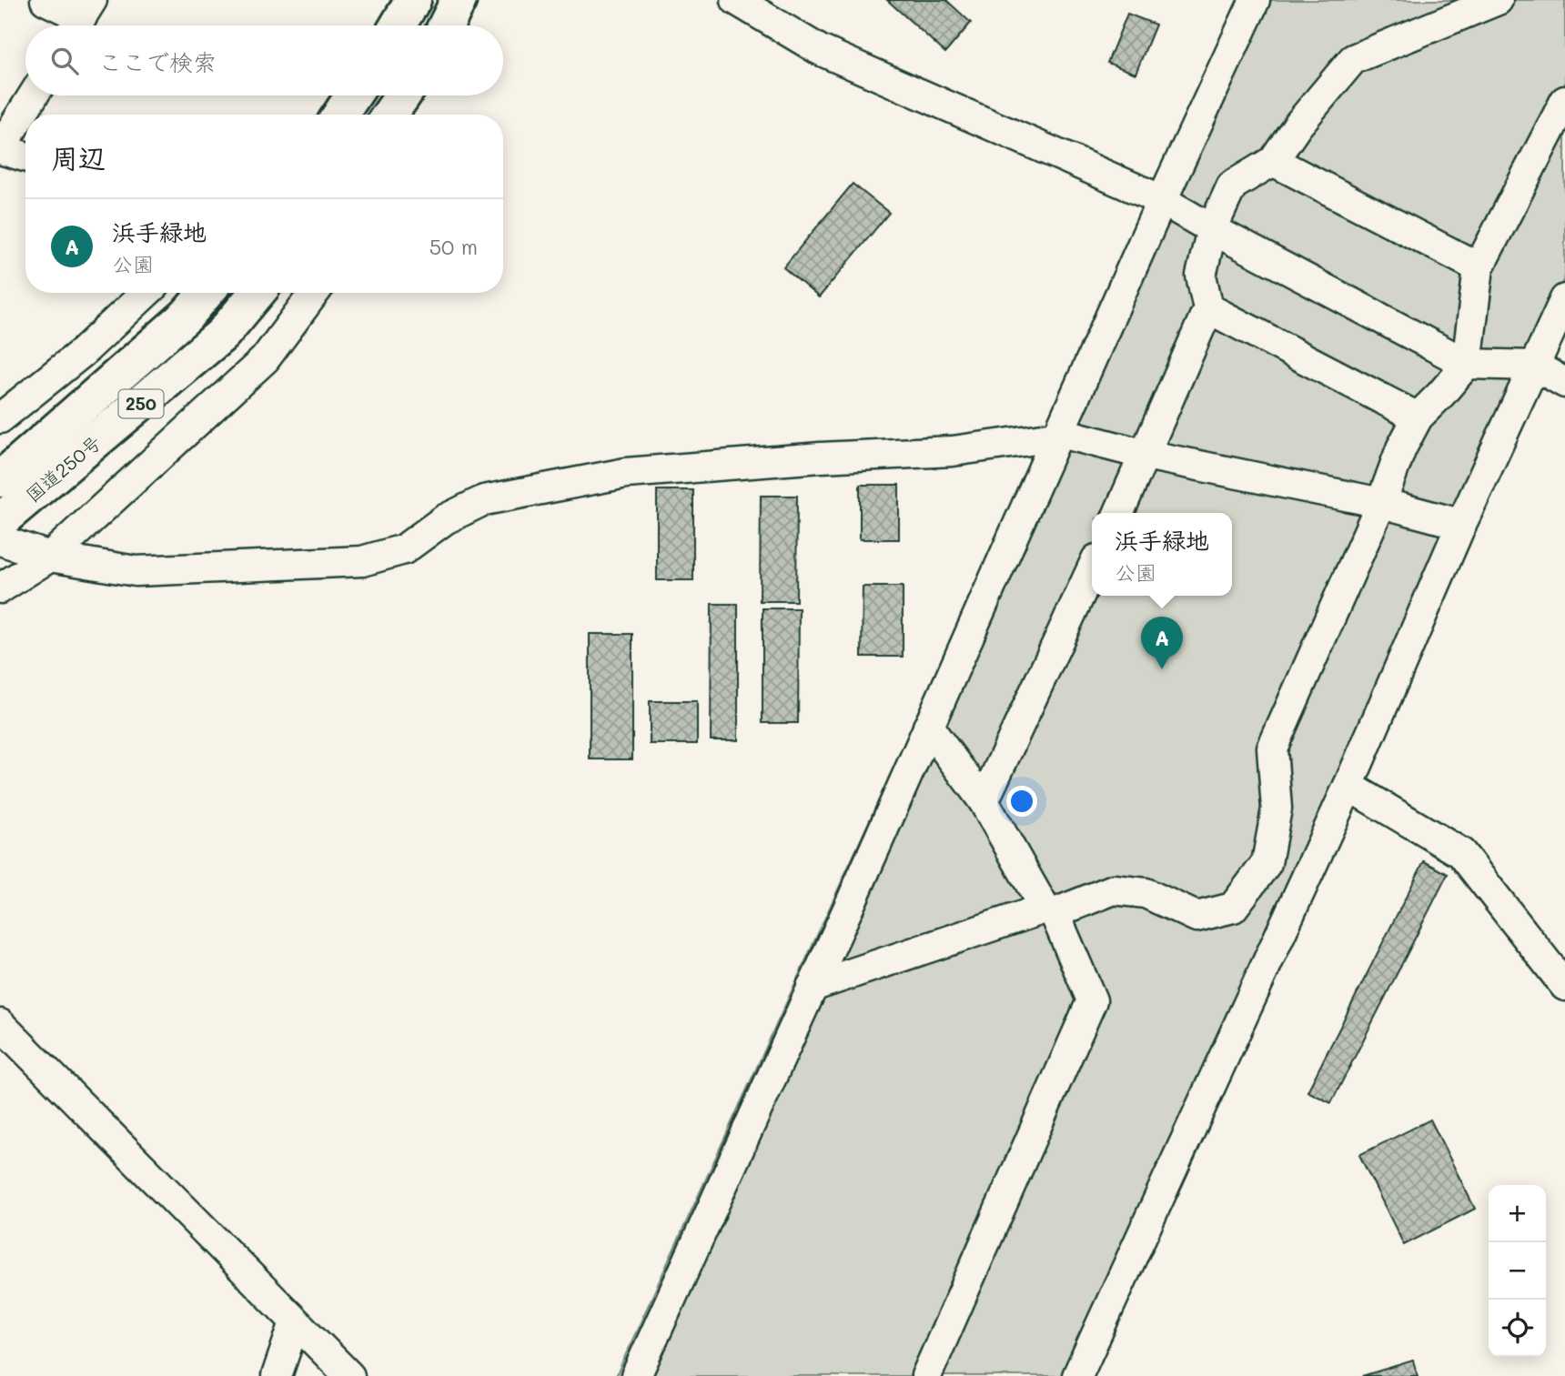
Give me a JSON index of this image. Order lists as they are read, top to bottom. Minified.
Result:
{"streets":{"highway":["250","国道250号"]},"page":{"search":"ここで検索","heading":"周辺","list":[{"mark":"A","name":"浜手緑地","note":"公園","value":"50 m"}],"popup":["浜手緑地","公園"],"pins":"A","map_buttons":["+","−"]}}
